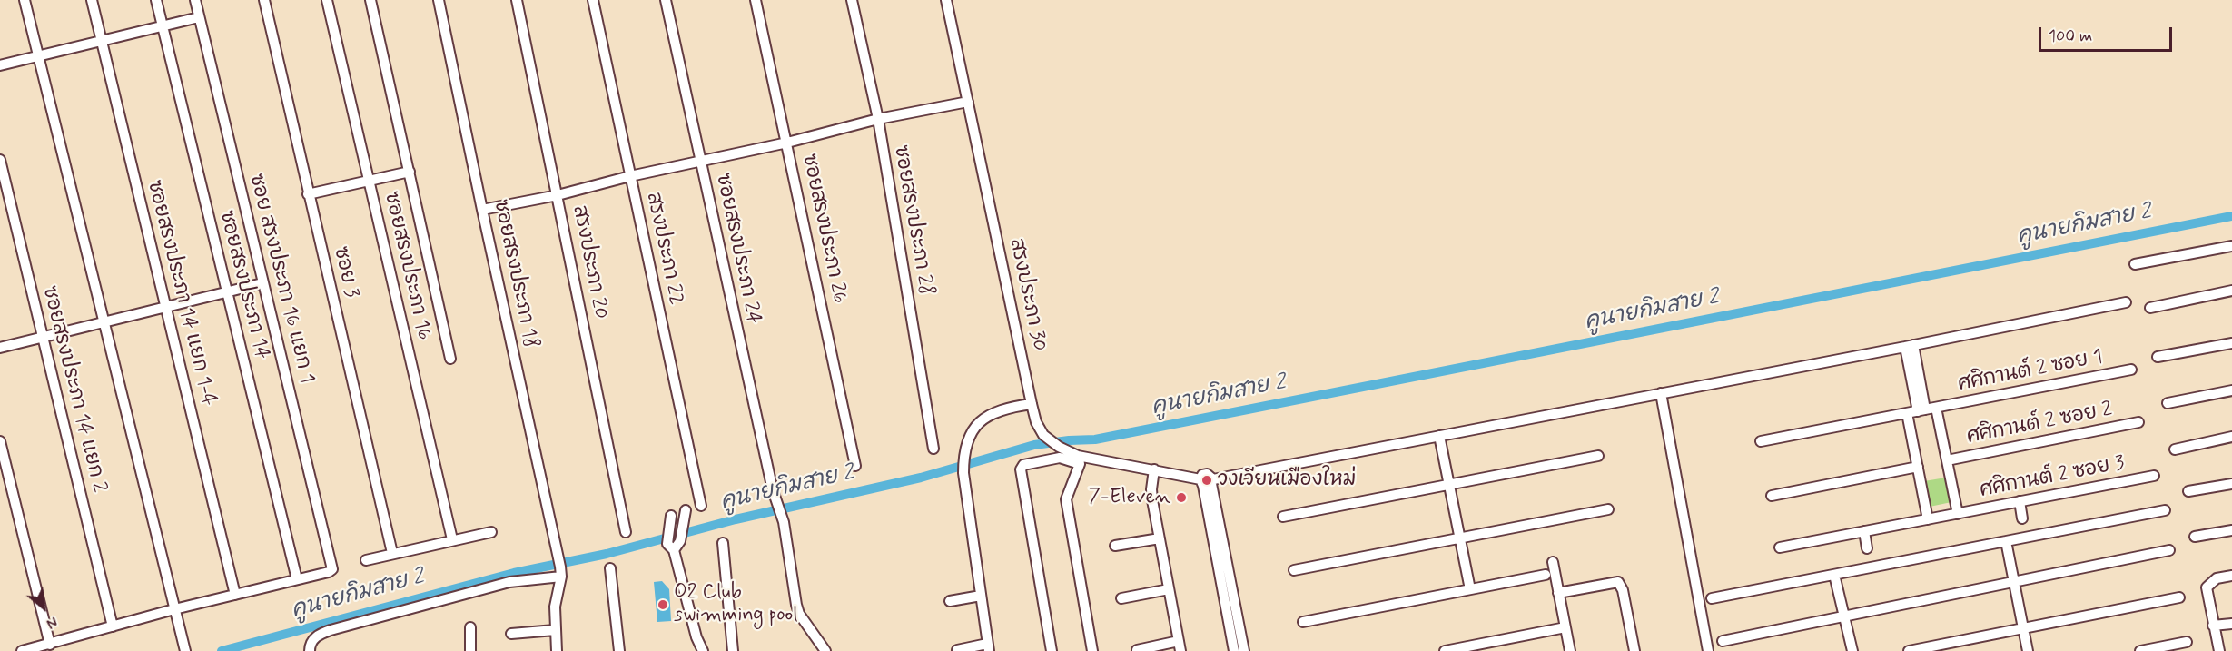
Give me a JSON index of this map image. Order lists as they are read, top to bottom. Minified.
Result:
{"streets":{"street":["ซอยสรงประภา 28","ซอยสรงประภา 26","สรงประภา 22","ซอยสรงประภา 24","สรงประภา 20","ซอยสรงประภา 16","ซอย 3","ซอยสรงประภา 18","ซอย สรงประภา 16 แยก 1","ซอยสรงประภา 14","ซอยสรงประภา 14 แยก 1-4","สรงประภา 30","ศศิกานต์ 2 ซอย 1","ซอยสรงประภา 14 แยก 2","ศศิกานต์ 2 ซอย 2","ศศิกานต์ 2 ซอย 3"]},"crossings":[["ซอย สรงประภา 16 แยก 1","ซอยสรงประภา 14"]],"water":["คูนายกิมสาย 2"],"places":["วงเวียนเมืองใหม่","7-Eleven","O2 Club swimming pool"],"scale_bar":"100 m","north":"bottom right"}
